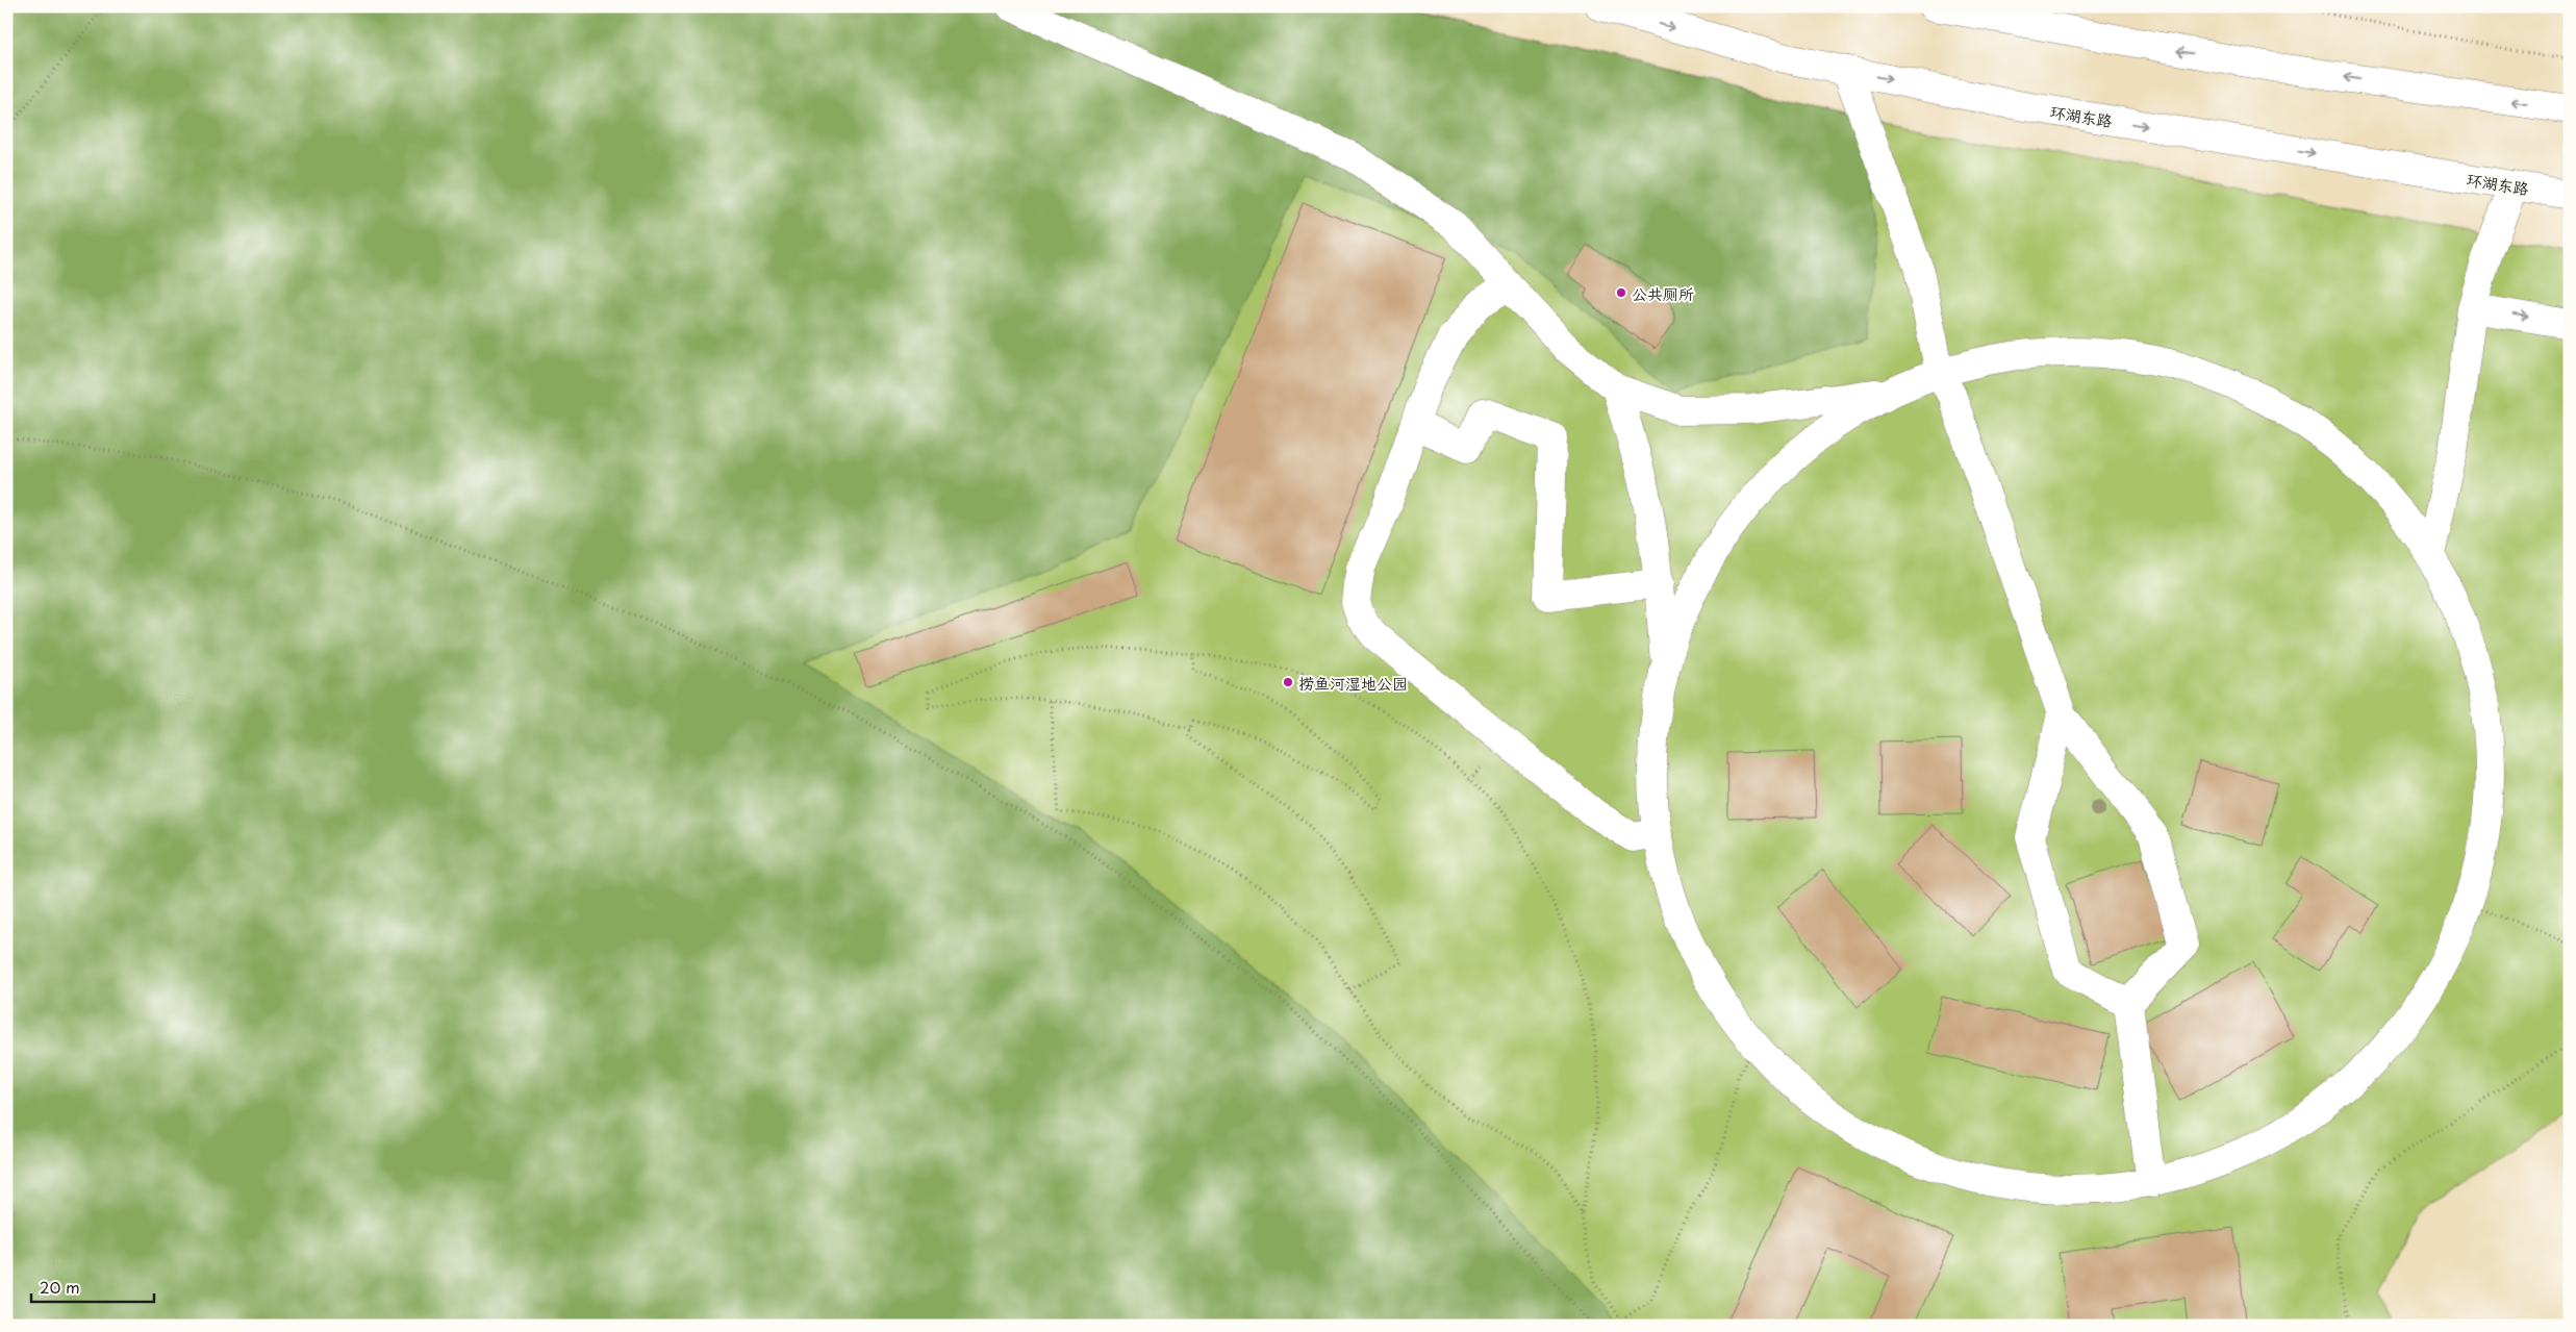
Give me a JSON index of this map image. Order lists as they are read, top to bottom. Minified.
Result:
{"streets":{"street":["环湖东路"]},"places":["公共厕所","捞鱼河湿地公园"],"scale_bar":"20 m"}
